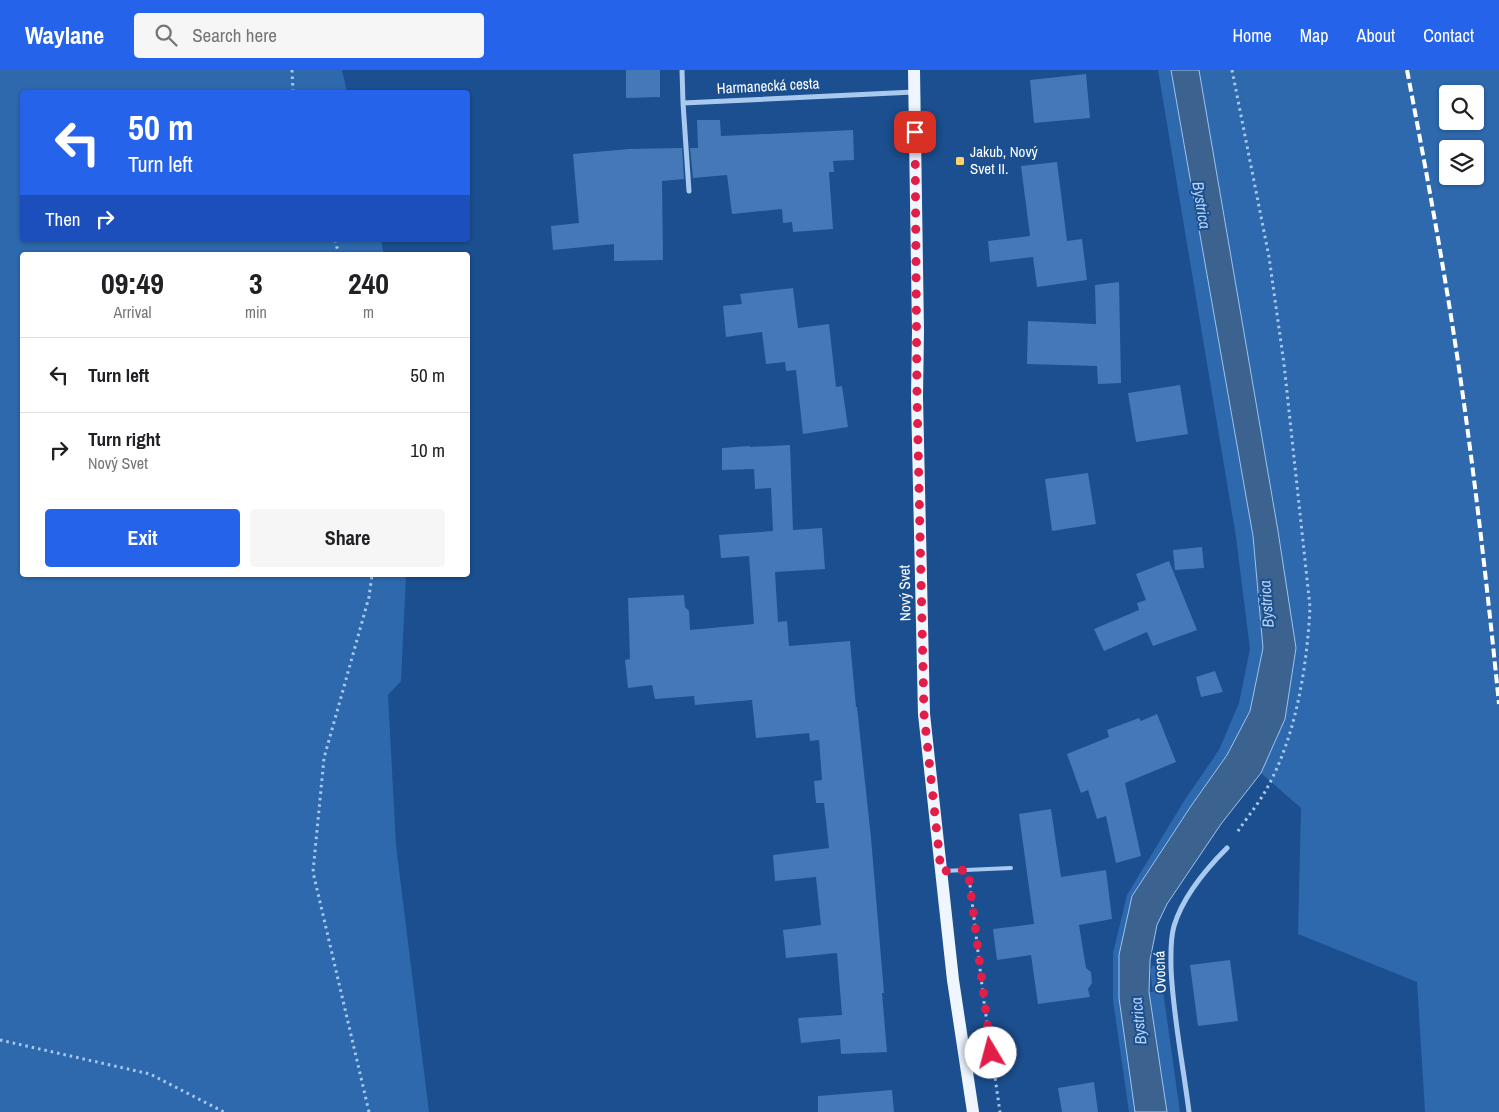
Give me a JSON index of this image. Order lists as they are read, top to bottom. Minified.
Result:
{"streets":{"main road":["Nový Svet"],"street":["Harmanecká cesta","Ovocná"]},"crossings":[["Harmanecká cesta","Nový Svet"]],"water":["Bystrica"],"places":{"transit":["Jakub, Nový Svet II."]},"page":{"header":"Waylane","search":"Search here","nav":["Home","Map","About","Contact"],"turn":["50 m","Turn left"],"then":"Then","eta":["09:49","Arrival","3","min","240","m"],"list":[{"name":"Turn left","value":"50 m"},{"name":"Turn right","note":"Nový Svet","value":"10 m"}],"buttons":["Exit","Share"]}}
